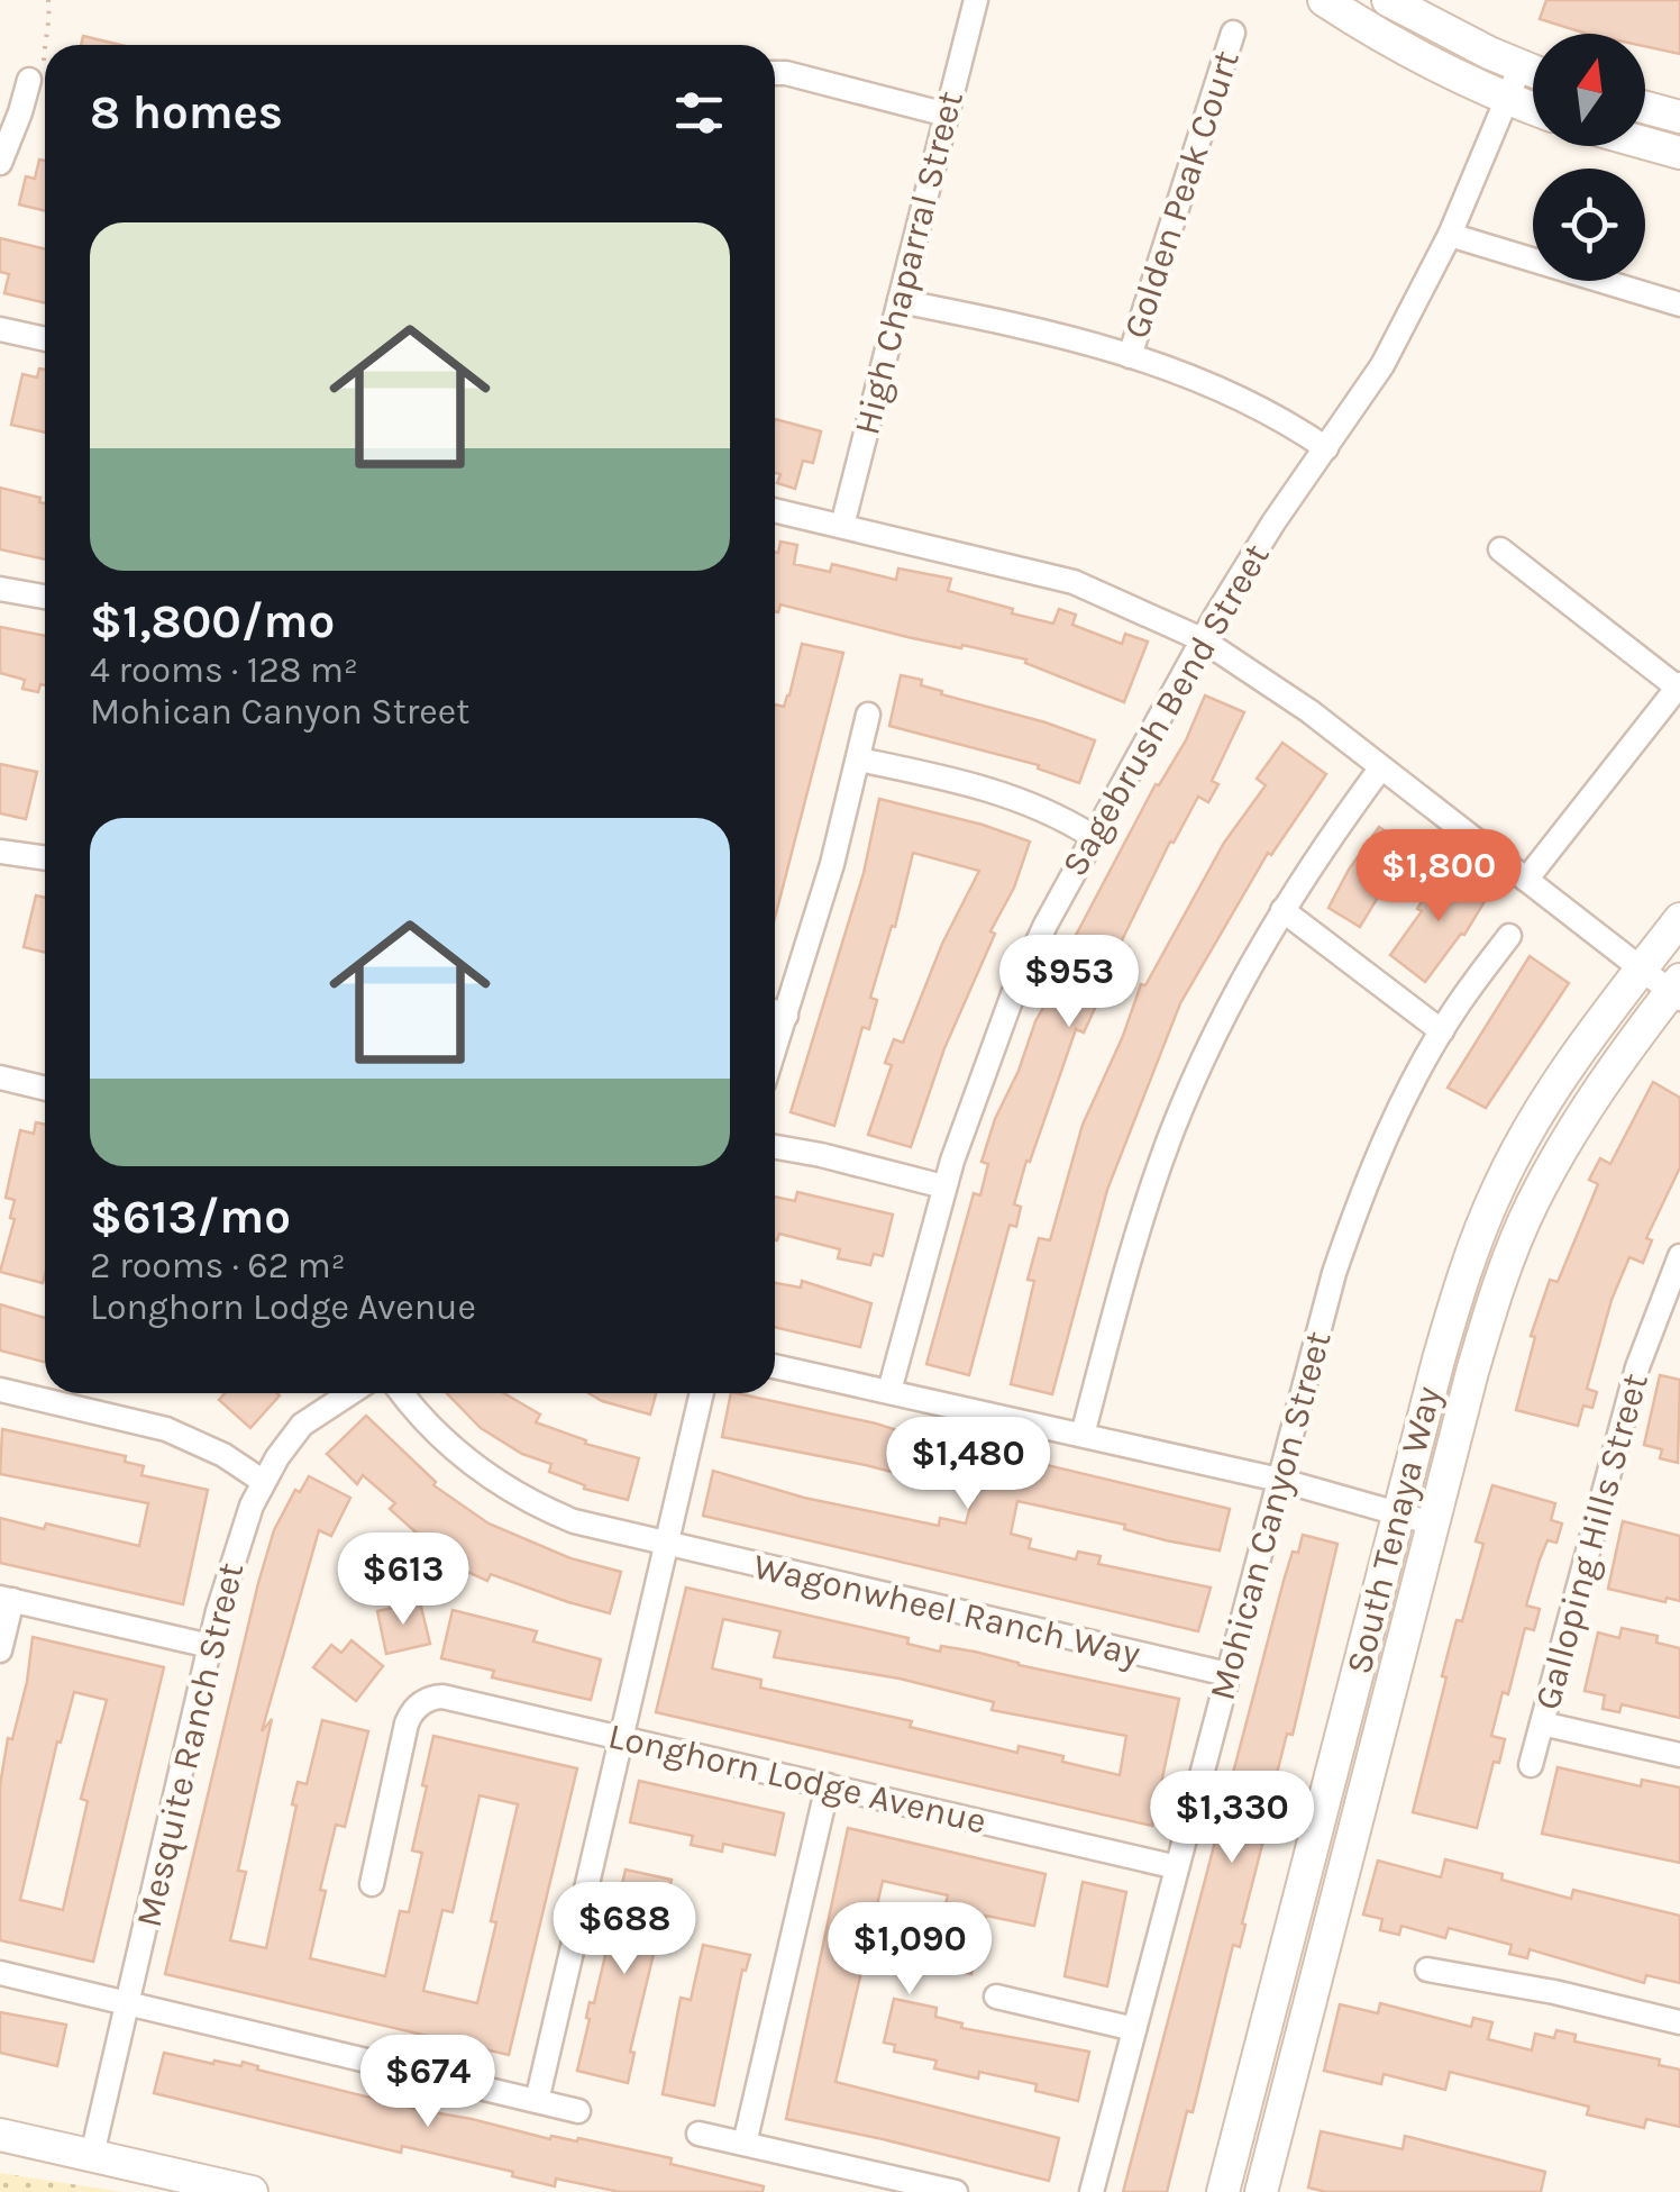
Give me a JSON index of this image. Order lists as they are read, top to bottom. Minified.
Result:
{"streets":{"street":["Golden Peak Court","High Chaparral Street","Sagebrush Bend Street","Mohican Canyon Street","South Tenaya Way","Galloping Hills Street","Wagonwheel Ranch Way","Mesquite Ranch Street","Longhorn Lodge Avenue"]},"crossings":[["Mohican Canyon Street","Wagonwheel Ranch Way"],["Mohican Canyon Street","Longhorn Lodge Avenue"]],"north":"top","page":{"heading":"8 homes","list":[{"name":"$1,800/mo","note":"4 rooms · 128 m² · Mohican Canyon Street"},{"name":"$613/mo","note":"2 rooms · 62 m² · Longhorn Lodge Avenue"}],"price":["$1,800","$953","$1,480","$613","$1,330","$688","$1,090","$674"]}}
